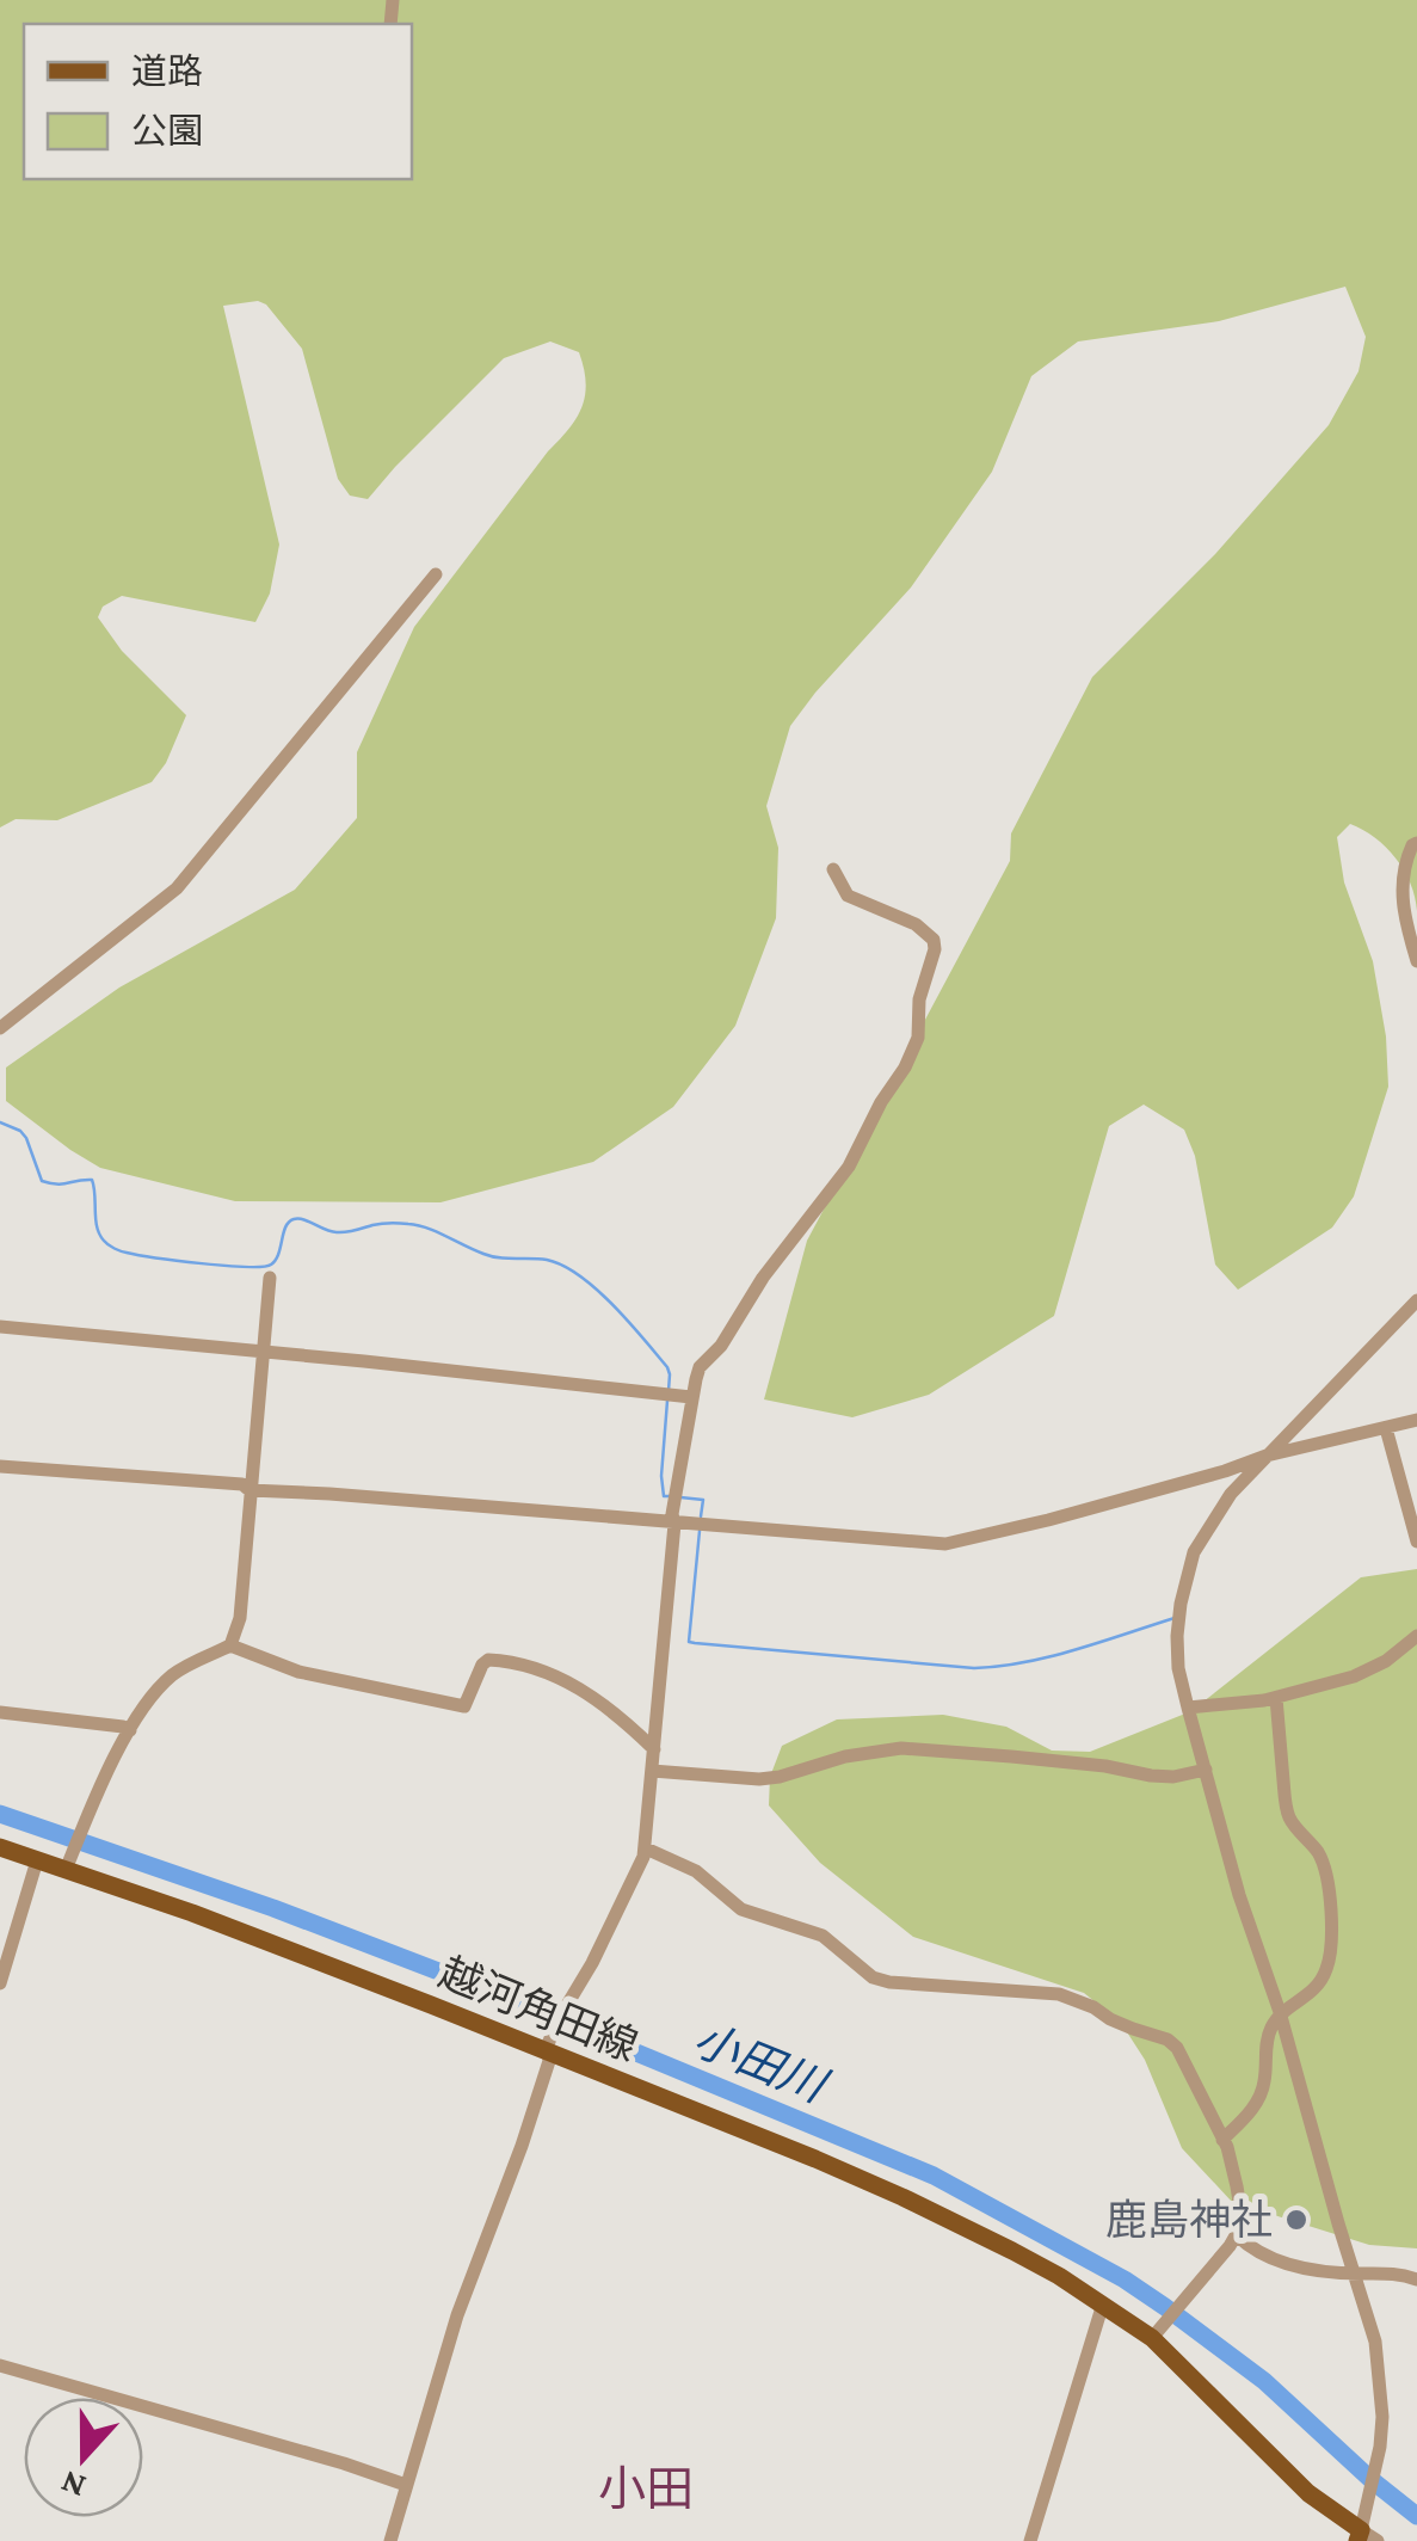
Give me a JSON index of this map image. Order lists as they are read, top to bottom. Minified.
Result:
{"streets":{"main road":["越河角田線"]},"districts":["小田"],"water":["小田川"],"places":["鹿島神社"],"legend":["道路","公園"],"north":"bottom"}
